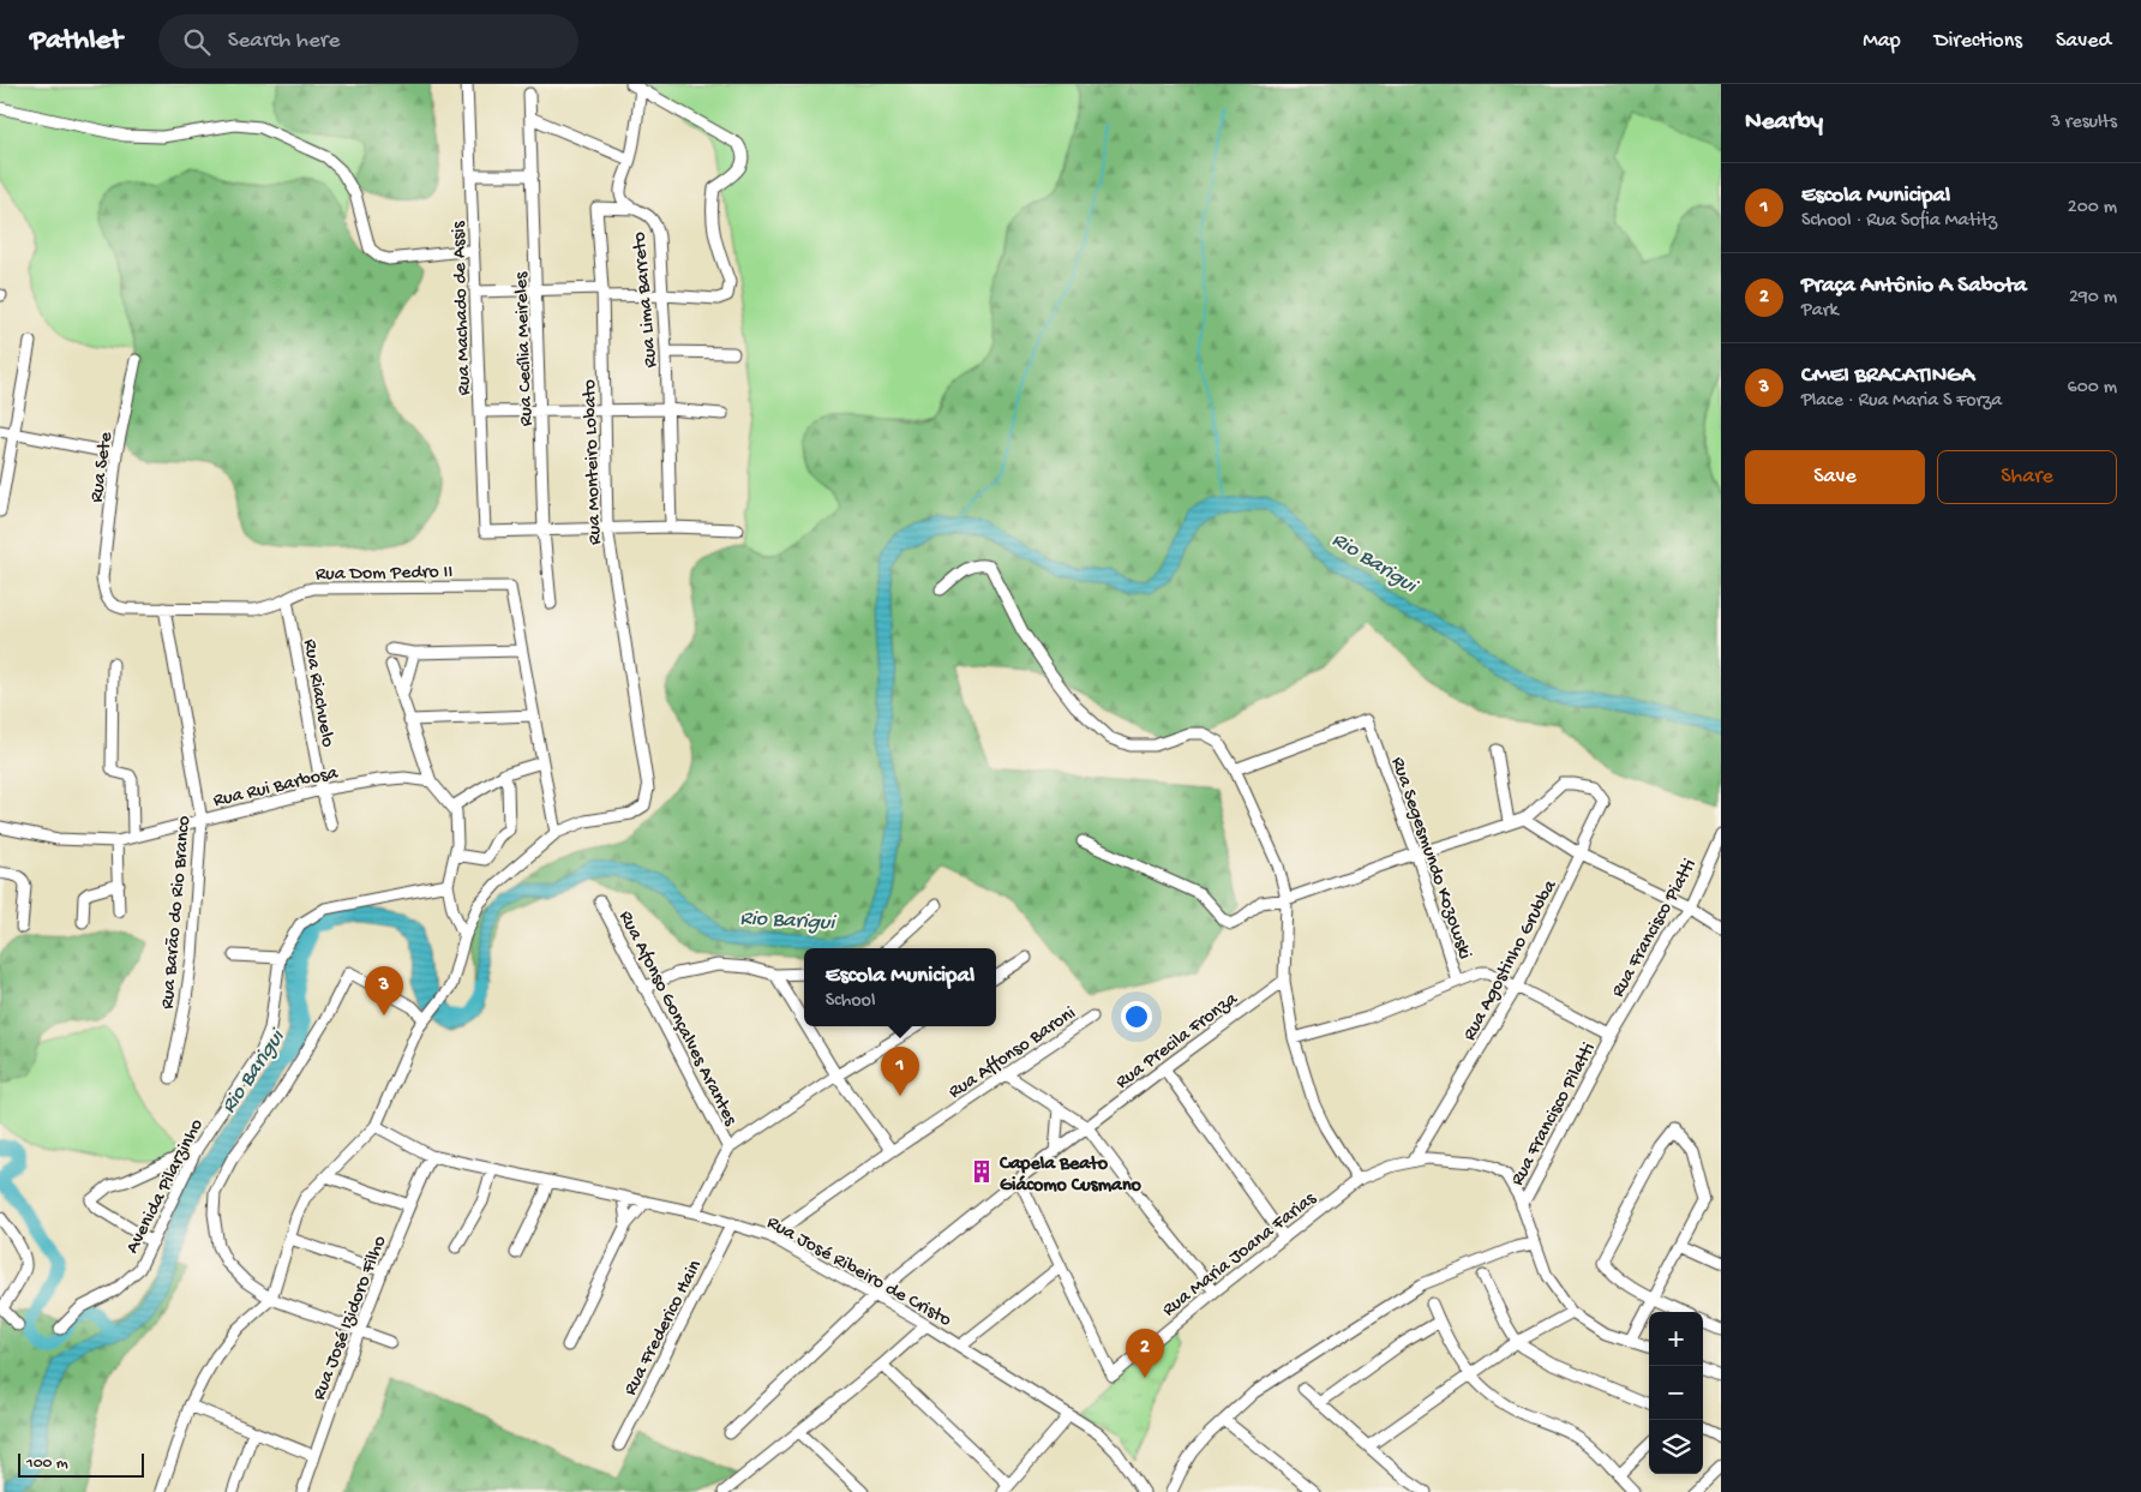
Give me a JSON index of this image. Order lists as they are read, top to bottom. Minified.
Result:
{"streets":{"street":["Rua Lima Barreto","Rua Machado de Assis","Rua Cecília Meireles","Rua Monteiro Lobato","Rua Sete","Rua Dom Pedro II","Rua Riachuelo","Rua Rui Barbosa","Rua Segesmundo Kozowski","Rua Barão do Rio Branco","Rua Francisco Piatti","Rua Agostinho Grubba","Rua Afonso Gonçalves Arantes","Rua Precila Fronza","Rua Affonso Baroni","Rua Francisco Pilatti","Avenida Pilarzinho","Rua Maria Joana Farias","Rua José Ribeiro de Cristo","Rua José Izidoro Filho","Rua Frederico Hain"]},"crossings":[["Rua Lima Barreto","Rua Monteiro Lobato"],["Rua Machado de Assis","Rua Cecília Meireles"],["Rua Sete","Rua Dom Pedro II"],["Rua Dom Pedro II","Rua Riachuelo"],["Rua Dom Pedro II","Rua Barão do Rio Branco"],["Rua Riachuelo","Rua Rui Barbosa"],["Rua Rui Barbosa","Rua Barão do Rio Branco"],["Rua Segesmundo Kozowski","Rua Francisco Piatti"],["Rua Segesmundo Kozowski","Rua Agostinho Grubba"],["Rua Segesmundo Kozowski","Rua Francisco Pilatti"],["Rua Francisco Piatti","Rua Francisco Pilatti"],["Rua Agostinho Grubba","Rua Maria Joana Farias"],["Rua Precila Fronza","Rua José Ribeiro de Cristo"],["Rua Affonso Baroni","Rua José Ribeiro de Cristo"],["Rua Francisco Pilatti","Rua Maria Joana Farias"],["Rua José Ribeiro de Cristo","Rua José Izidoro Filho"],["Rua José Ribeiro de Cristo","Rua Frederico Hain"]],"water":["Rio Barigui"],"places":{"building":["Capela Beato Giácomo Cusmano"]},"scale_bar":"100 m","page":{"header":"Pathlet","search":"Search here","nav":["Map","Directions","Saved"],"heading":["Nearby","3 results"],"list":[{"mark":"1","name":"Escola Municipal","note":"School · Rua Sofia Matitz","value":"200 m"},{"mark":"2","name":"Praça Antônio A Sabota","note":"Park","value":"290 m"},{"mark":"3","name":"CMEI BRACATINGA","note":"Place · Rua Maria S Forza","value":"600 m"}],"buttons":["Save","Share"],"popup":["Escola Municipal","School"],"pins":["3","1","2"],"map_buttons":["+","−"],"scale":"100 m"}}
